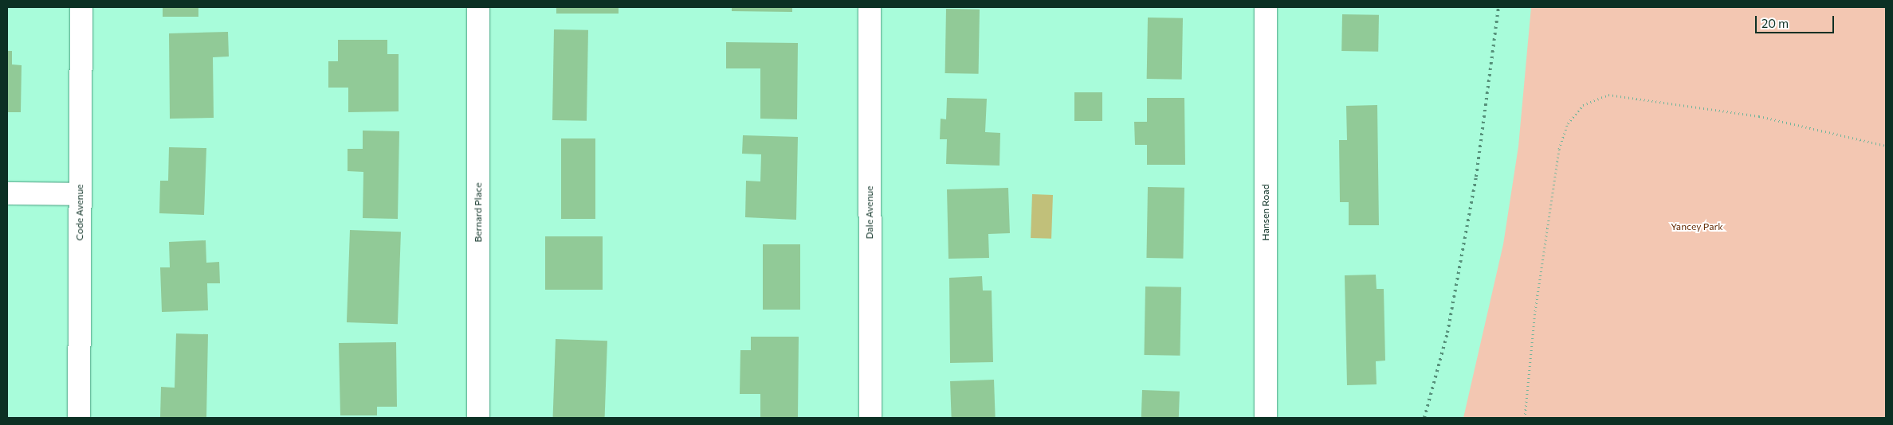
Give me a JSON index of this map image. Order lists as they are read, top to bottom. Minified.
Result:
{"streets":{"street":["Code Avenue","Bernard Place","Dale Avenue","Hansen Road"]},"parks":["Yancey Park"],"scale_bar":"20 m"}
